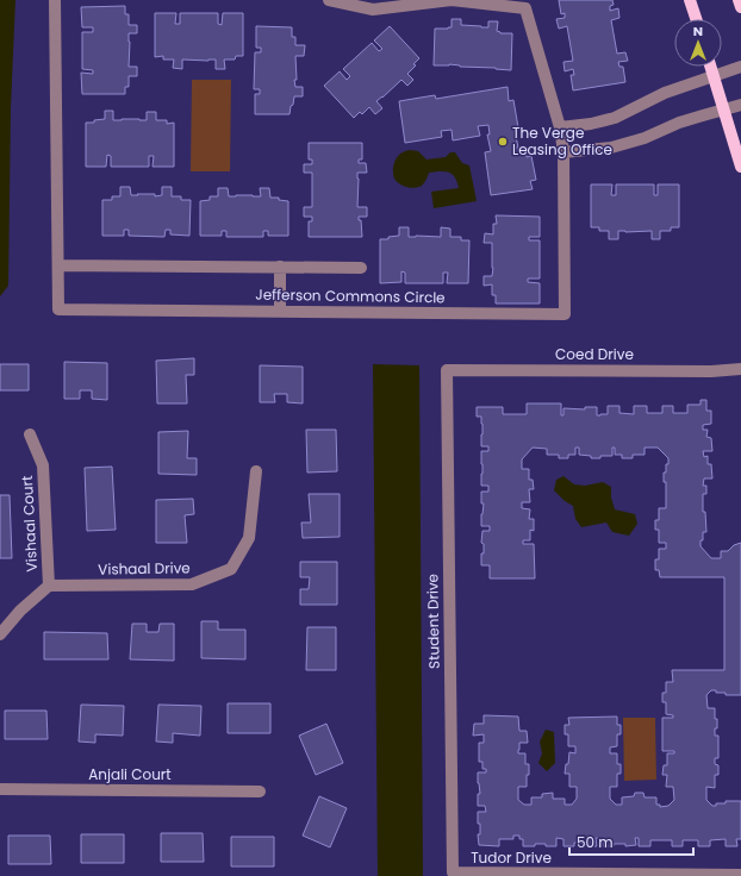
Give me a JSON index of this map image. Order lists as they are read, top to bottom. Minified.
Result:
{"streets":{"street":["Jefferson Commons Circle","Coed Drive","Vishaal Court","Vishaal Drive","Student Drive","Anjali Court","Tudor Drive"]},"crossings":[["Coed Drive","Student Drive"],["Vishaal Court","Vishaal Drive"],["Student Drive","Tudor Drive"]],"places":["The Verge Leasing Office"],"scale_bar":"50 m","north":"top"}
